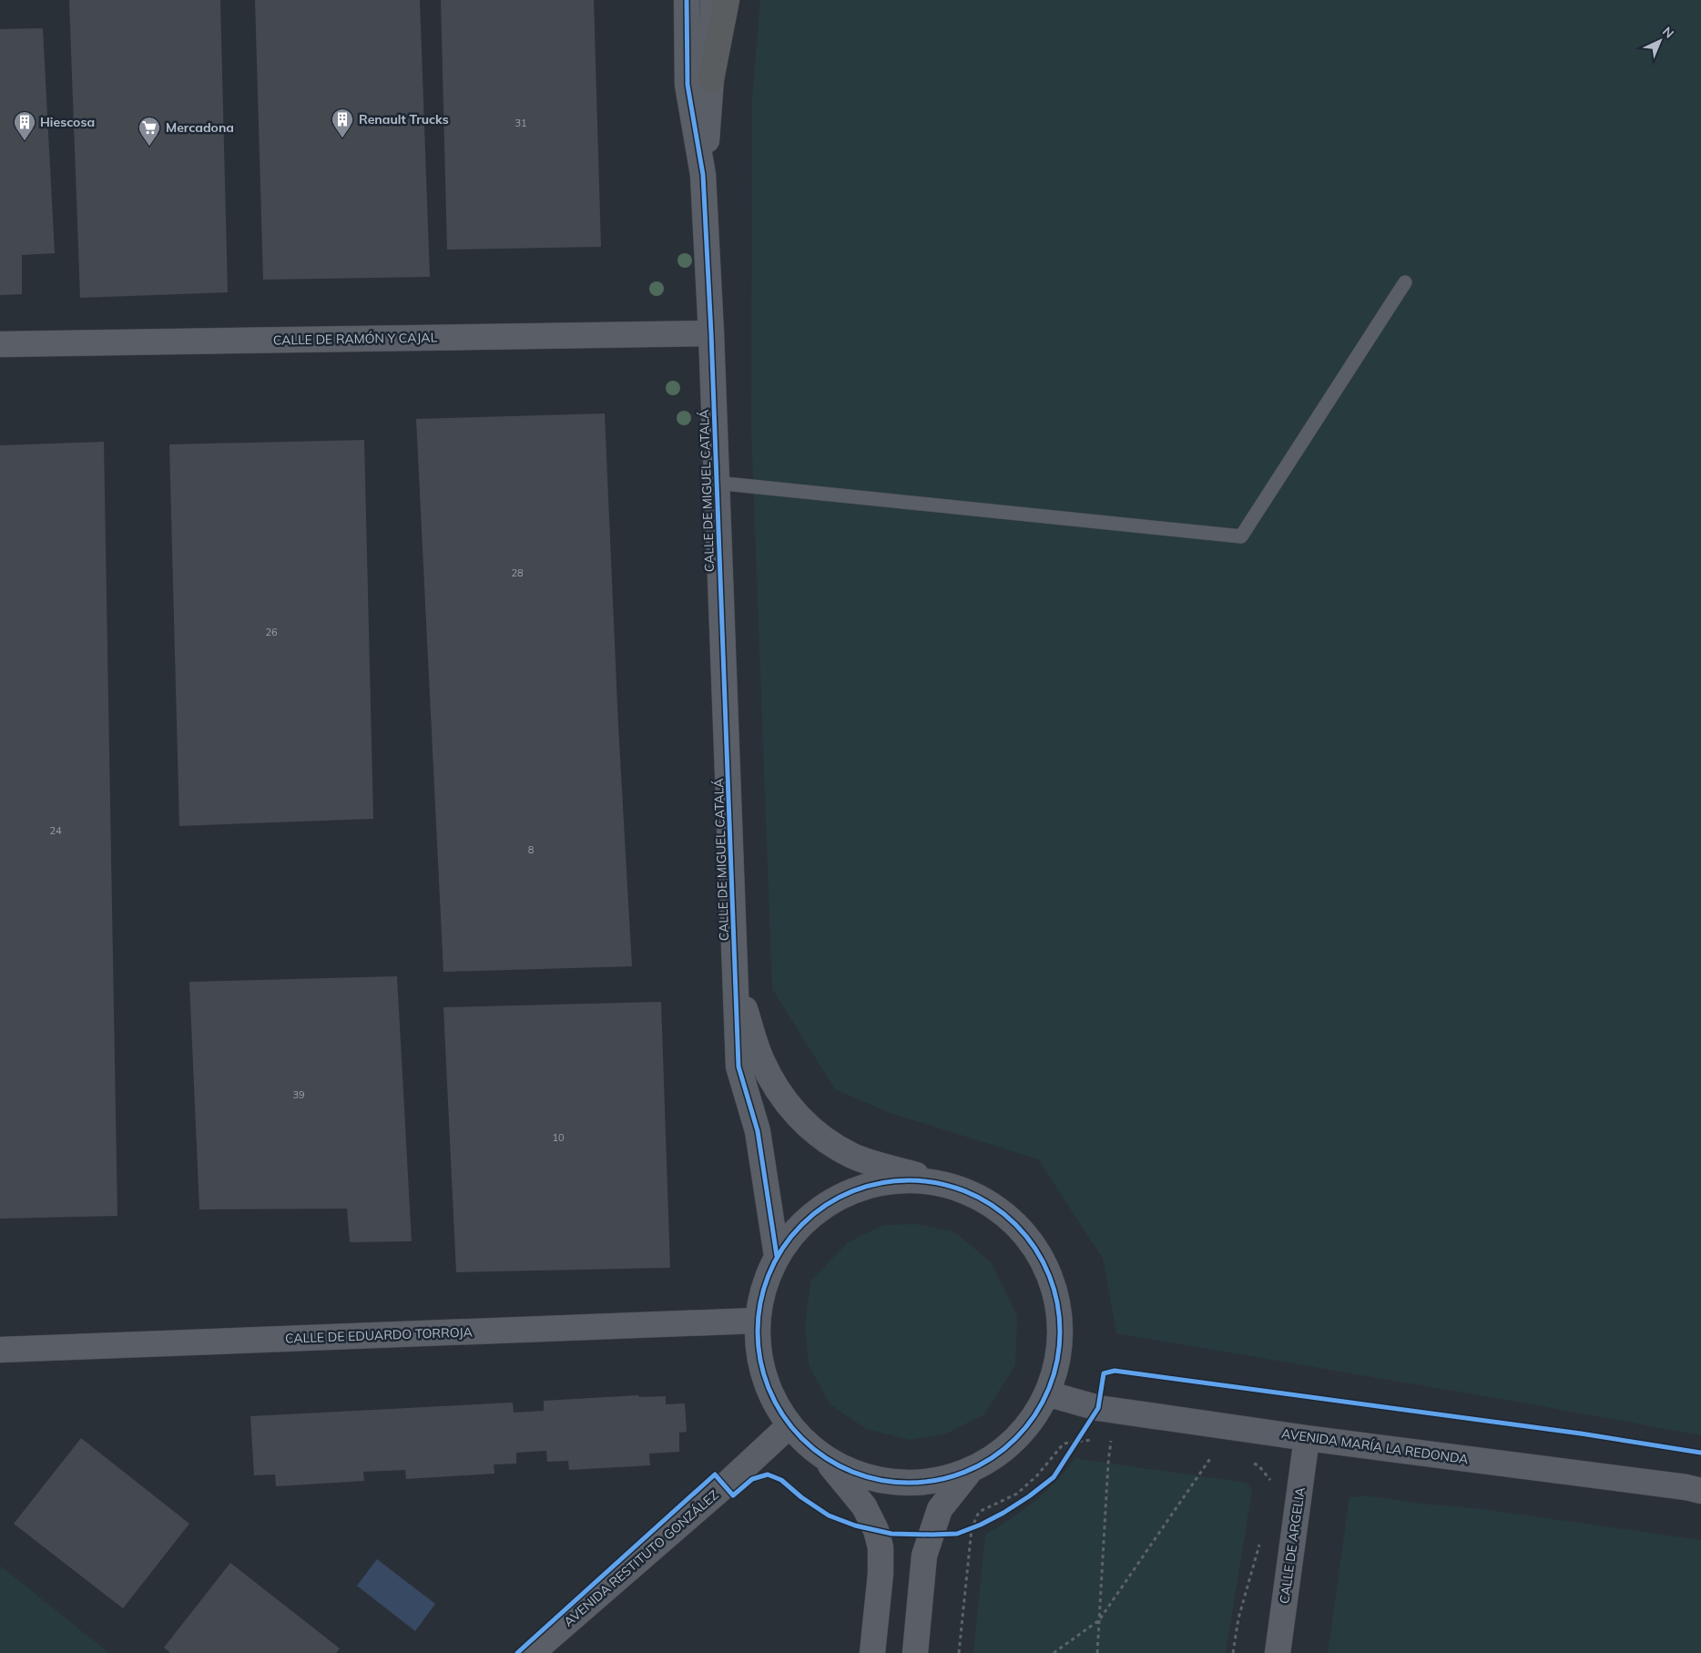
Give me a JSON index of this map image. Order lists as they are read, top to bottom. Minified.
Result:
{"streets":{"street":["CALLE DE RAMÓN Y CAJAL","CALLE DE MIGUEL CATALÁ","CALLE DE EDUARDO TORROJA","AVENIDA MARÍA LA REDONDA","CALLE DE ARGELIA","AVENIDA RESTITUTO GONZÁLEZ"]},"crossings":[["CALLE DE RAMÓN Y CAJAL","CALLE DE MIGUEL CATALÁ"],["AVENIDA MARÍA LA REDONDA","CALLE DE ARGELIA"]],"places":{"building":["Renault Trucks","Hiescosa"],"supermarket":["Mercadona"]},"house_numbers":["31","28","26","24","8","39","10"],"north":"top right"}
